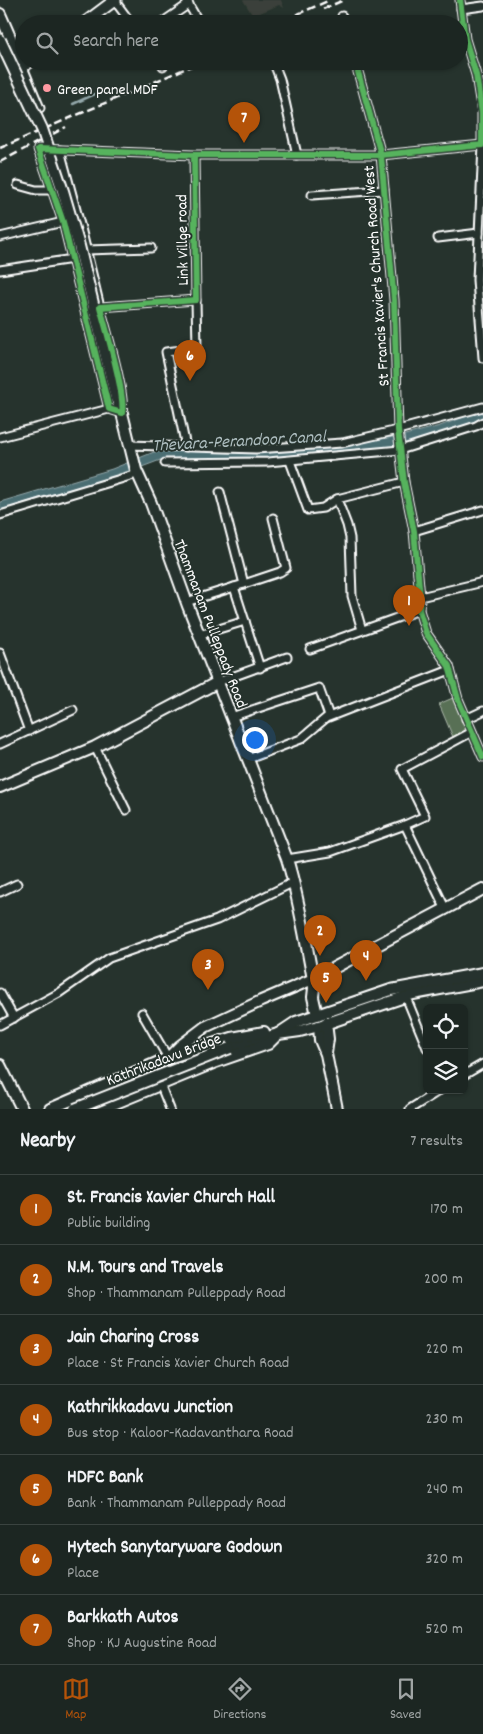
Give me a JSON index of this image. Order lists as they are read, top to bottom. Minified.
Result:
{"streets":{"main road":["Thammanam Pulleppady Road","Kathrikadavu Bridge"],"street":["Link Villge road","St Francis Xavier's Church Road West"]},"water":["Thevara-Perandoor Canal"],"places":["Green panel MDF"],"page":{"search":"Search here","pins":["7","6","1","2","4","3","5"],"heading":["Nearby","7 results"],"list":[{"mark":"1","name":"St. Francis Xavier Church Hall","note":"Public building","value":"170 m"},{"mark":"2","name":"N.M. Tours and Travels","note":"Shop · Thammanam Pulleppady Road","value":"200 m"},{"mark":"3","name":"Jain Charing Cross","note":"Place · St Francis Xavier Church Road","value":"220 m"},{"mark":"4","name":"Kathrikkadavu Junction","note":"Bus stop · Kaloor-Kadavanthara Road","value":"230 m"},{"mark":"5","name":"HDFC Bank","note":"Bank · Thammanam Pulleppady Road","value":"240 m"},{"mark":"6","name":"Hytech Sanytaryware Godown","note":"Place","value":"320 m"},{"mark":"7","name":"Barkkath Autos","note":"Shop · KJ Augustine Road","value":"520 m"}],"nav":["Map","Directions","Saved"]}}
